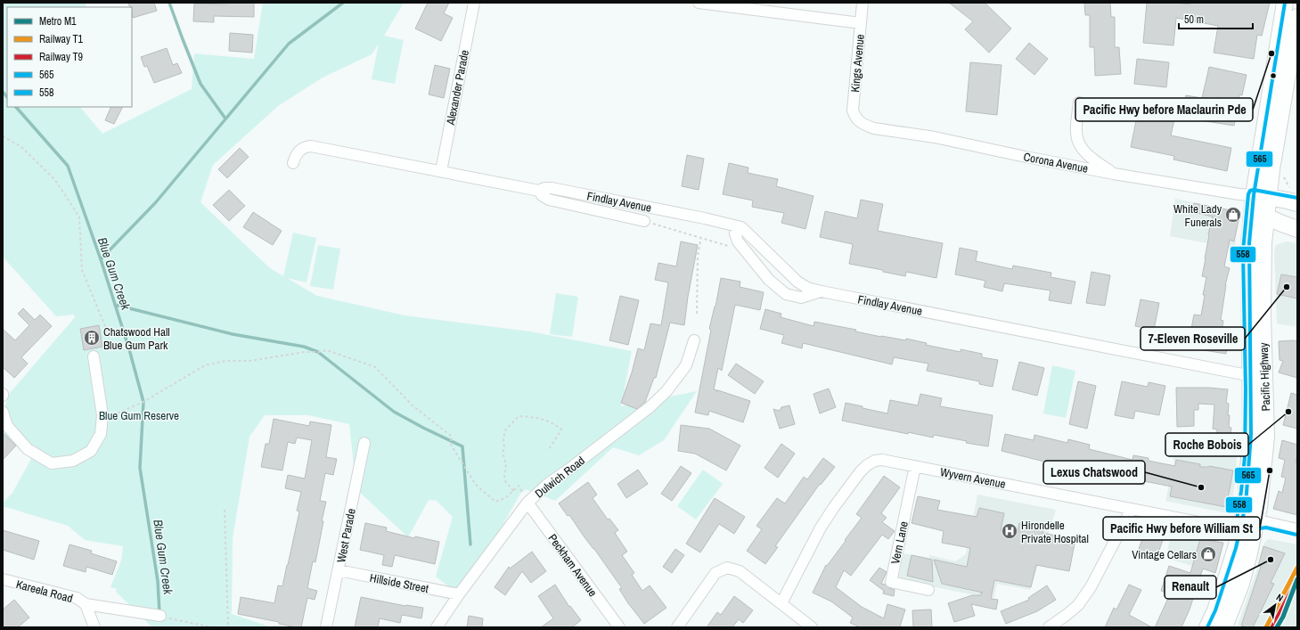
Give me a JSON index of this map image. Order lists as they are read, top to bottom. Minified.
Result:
{"streets":{"highway":["Pacific Highway"],"street":["Kings Avenue","Alexander Parade","Corona Avenue","Findlay Avenue","Dulwich Road","Wyvern Avenue","West Parade","Vern Lane","Peckham Avenue","Hillside Street","Kareela Road"]},"crossings":[["Kings Avenue","Corona Avenue"],["Alexander Parade","Findlay Avenue"],["Corona Avenue","Pacific Highway"],["Findlay Avenue","Pacific Highway"],["Pacific Highway","Wyvern Avenue"],["Dulwich Road","Peckham Avenue"],["Dulwich Road","Hillside Street"],["Wyvern Avenue","Vern Lane"],["West Parade","Hillside Street"]],"water":["Blue Gum Creek"],"parks":["Blue Gum Reserve"],"places":{"other":["Pacific Hwy before Maclaurin Pde","7-Eleven Roseville","Roche Bobois","Pacific Hwy before William St","Lexus Chatswood","Renault"],"shop":["White Lady Funerals","Vintage Cellars"],"building":["Chatswood Hall Blue Gum Park"],"hospital":["Hirondelle Private Hospital"]},"lines":["transit line 565","transit line 558","rail line T1","metro line M1","rail line T9"],"legend":["Metro M1","Railway T1","Railway T9","565","558"],"scale_bar":"50 m","north":"top right"}
